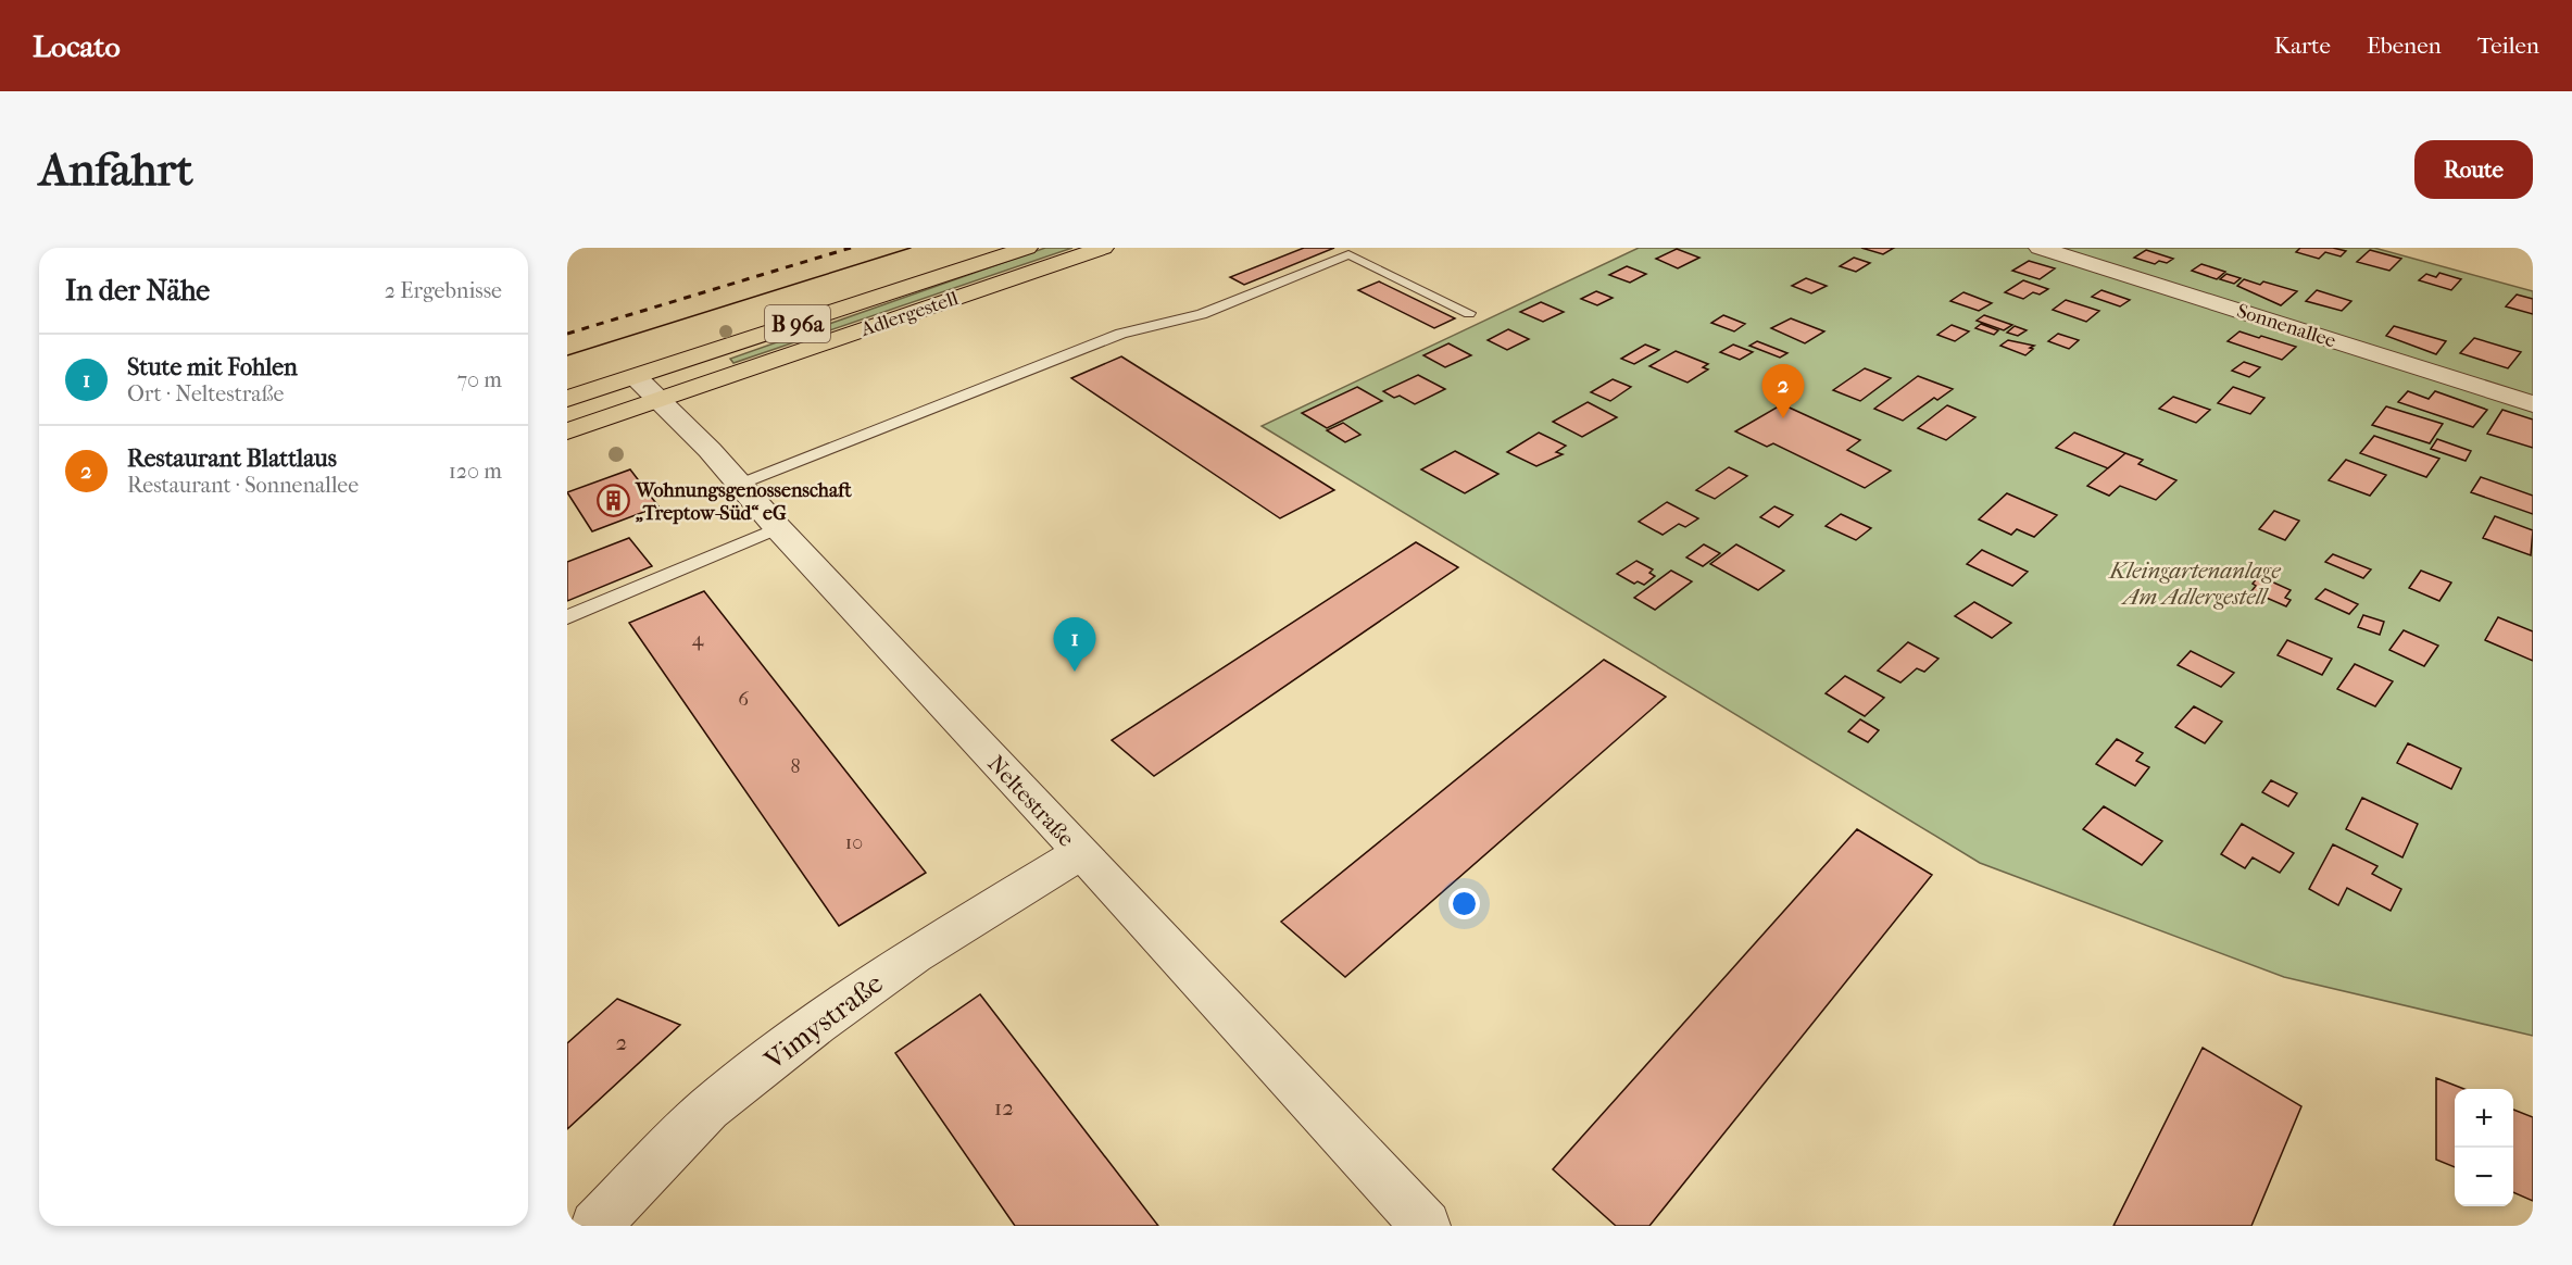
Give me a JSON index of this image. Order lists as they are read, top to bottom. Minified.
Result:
{"streets":{"main road":["Adlergestell","B 96a"],"street":["Sonnenallee","Neltestraße","Vimystraße"]},"crossings":[["Adlergestell","Neltestraße"],["Neltestraße","Vimystraße"]],"parks":["Kleingartenanlage Am Adlergestell"],"places":{"building":["Wohnungsgenossenschaft „Treptow-Süd“ eG"]},"house_numbers":["4","6","8","10","2","12"],"page":{"header":"Locato","nav":["Karte","Ebenen","Teilen"],"buttons":"Route","title":"Anfahrt","heading":["In der Nähe","2 Ergebnisse"],"list":[{"mark":"1","name":"Stute mit Fohlen","note":"Ort · Neltestraße","value":"70 m"},{"mark":"2","name":"Restaurant Blattlaus","note":"Restaurant · Sonnenallee","value":"120 m"}],"pins":["2","1"],"map_buttons":["+","−"]}}
